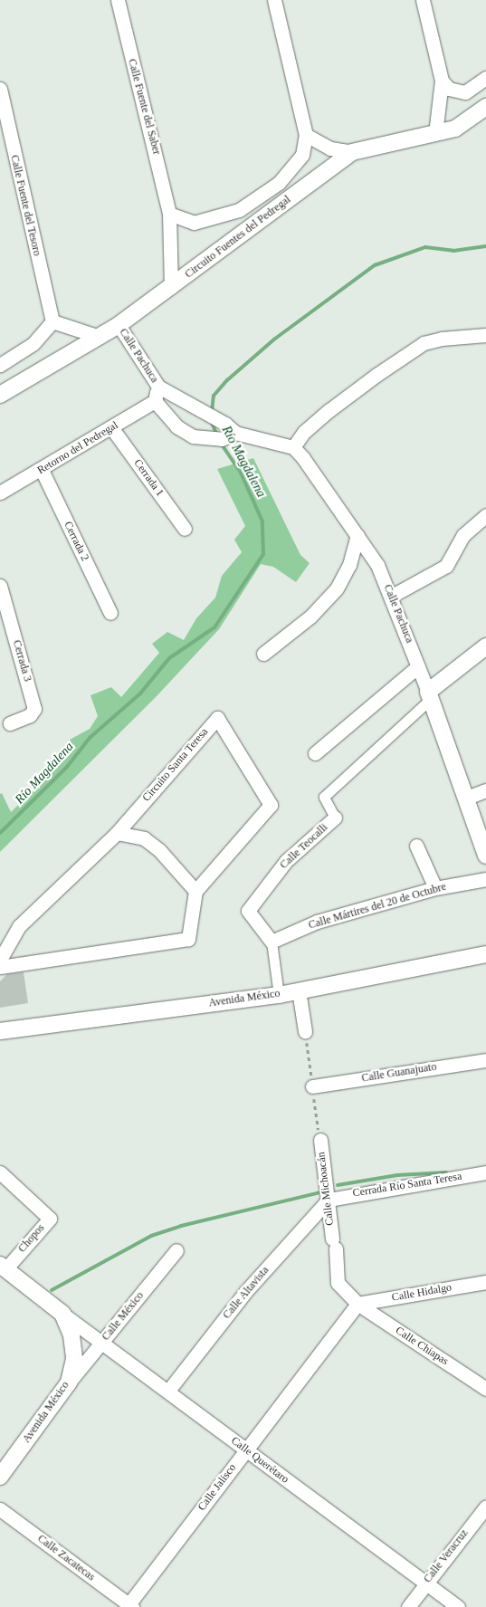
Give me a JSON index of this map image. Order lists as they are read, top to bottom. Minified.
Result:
{"streets":{"street":["Calle Fuente del Saber","Calle Fuente del Tesoro","Circuito Fuentes del Pedregal","Calle Pachuca","Retorno del Pedregal","Cerrada 1","Cerrada 2","Cerrada 3","Circuito Santa Teresa","Calle Teocalli","Calle Mártires del 20 de Octubre","Avenida México","Calle Guanajuato","Cerrada Río Santa Teresa","Calle Michoacán","Chopos","Calle Altavista","Calle Hidalgo","Calle México","Calle Chiapas","Calle Querétaro","Calle Jalisco","Calle Veracruz","Calle Zacatecas"]},"crossings":[["Calle Fuente del Saber","Circuito Fuentes del Pedregal"],["Circuito Fuentes del Pedregal","Calle Pachuca"],["Calle Pachuca","Retorno del Pedregal"],["Retorno del Pedregal","Cerrada 1"],["Retorno del Pedregal","Cerrada 2"],["Calle Teocalli","Calle Mártires del 20 de Octubre"],["Avenida México","Calle México"],["Avenida México","Calle Querétaro"],["Cerrada Río Santa Teresa","Calle Michoacán"],["Cerrada Río Santa Teresa","Calle Altavista"],["Calle Michoacán","Calle Altavista"],["Calle Michoacán","Calle Hidalgo"],["Calle Michoacán","Calle Chiapas"],["Calle Michoacán","Calle Jalisco"],["Calle Altavista","Calle Querétaro"],["Calle Hidalgo","Calle Chiapas"],["Calle Hidalgo","Calle Jalisco"],["Calle México","Calle Querétaro"],["Calle Chiapas","Calle Jalisco"],["Calle Querétaro","Calle Jalisco"],["Calle Querétaro","Calle Veracruz"],["Calle Jalisco","Calle Zacatecas"]],"water":["Río Magdalena"]}
